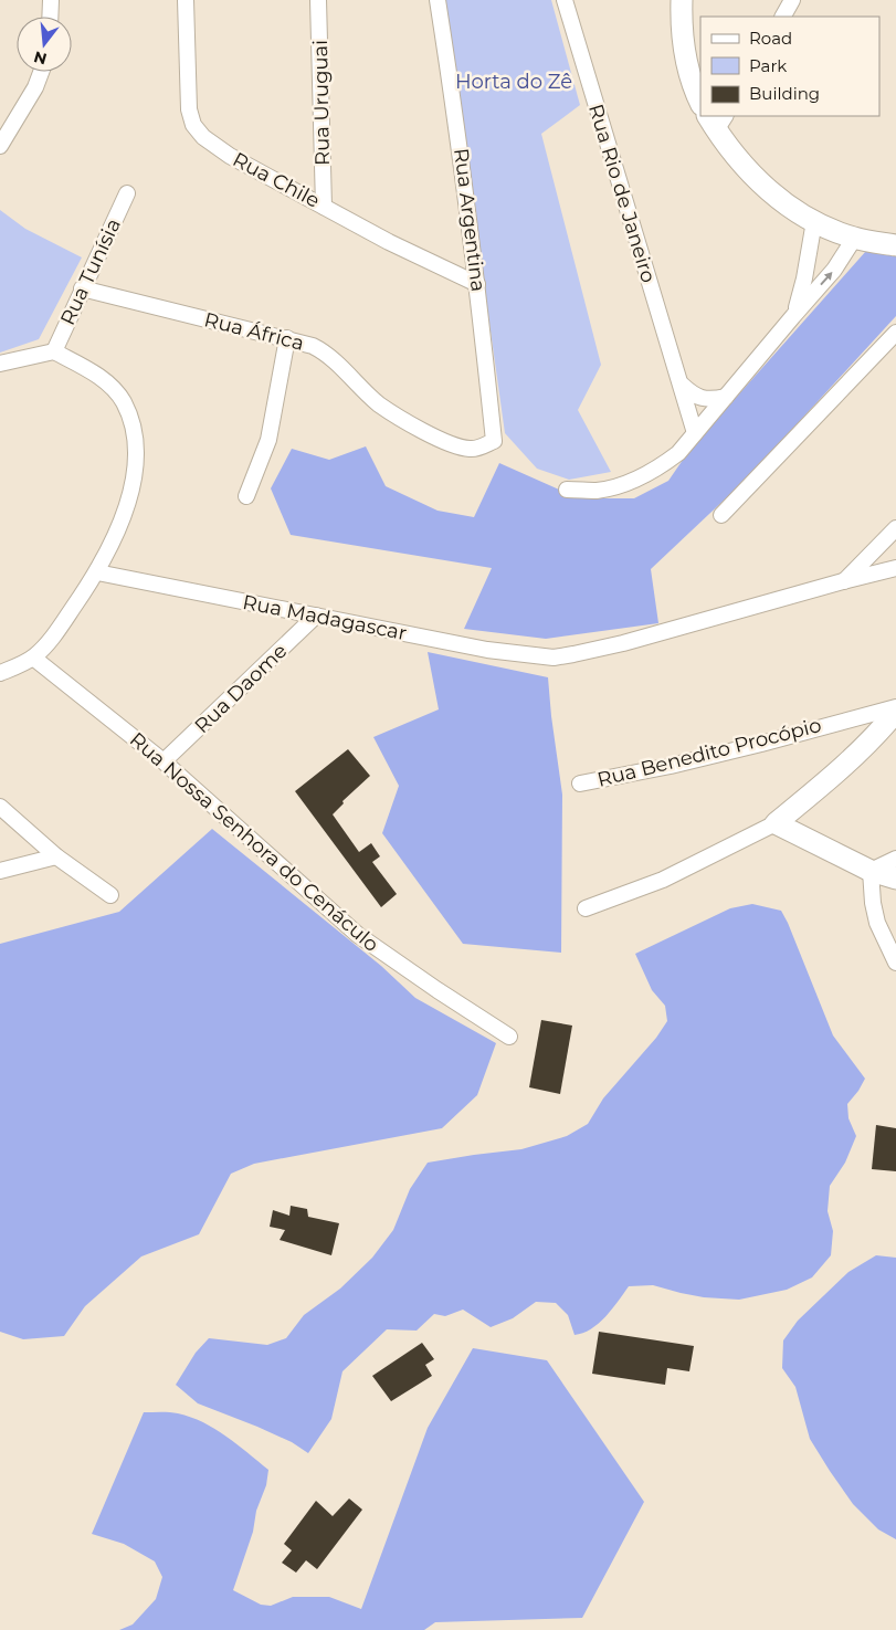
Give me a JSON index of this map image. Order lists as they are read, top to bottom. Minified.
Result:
{"streets":{"street":["Rua Uruguai","Rua Chile","Rua Rio de Janeiro","Rua Argentina","Rua Tunísia","Rua África","Rua Madagascar","Rua Daome","Rua Benedito Procópio","Rua Nossa Senhora do Cenáculo"]},"crossings":[["Rua Uruguai","Rua Chile"],["Rua Chile","Rua Argentina"],["Rua Argentina","Rua África"],["Rua Tunísia","Rua África"],["Rua Madagascar","Rua Daome"],["Rua Daome","Rua Nossa Senhora do Cenáculo"]],"parks":["Horta do Zê"],"legend":["Road","Park","Building"],"north":"bottom"}
